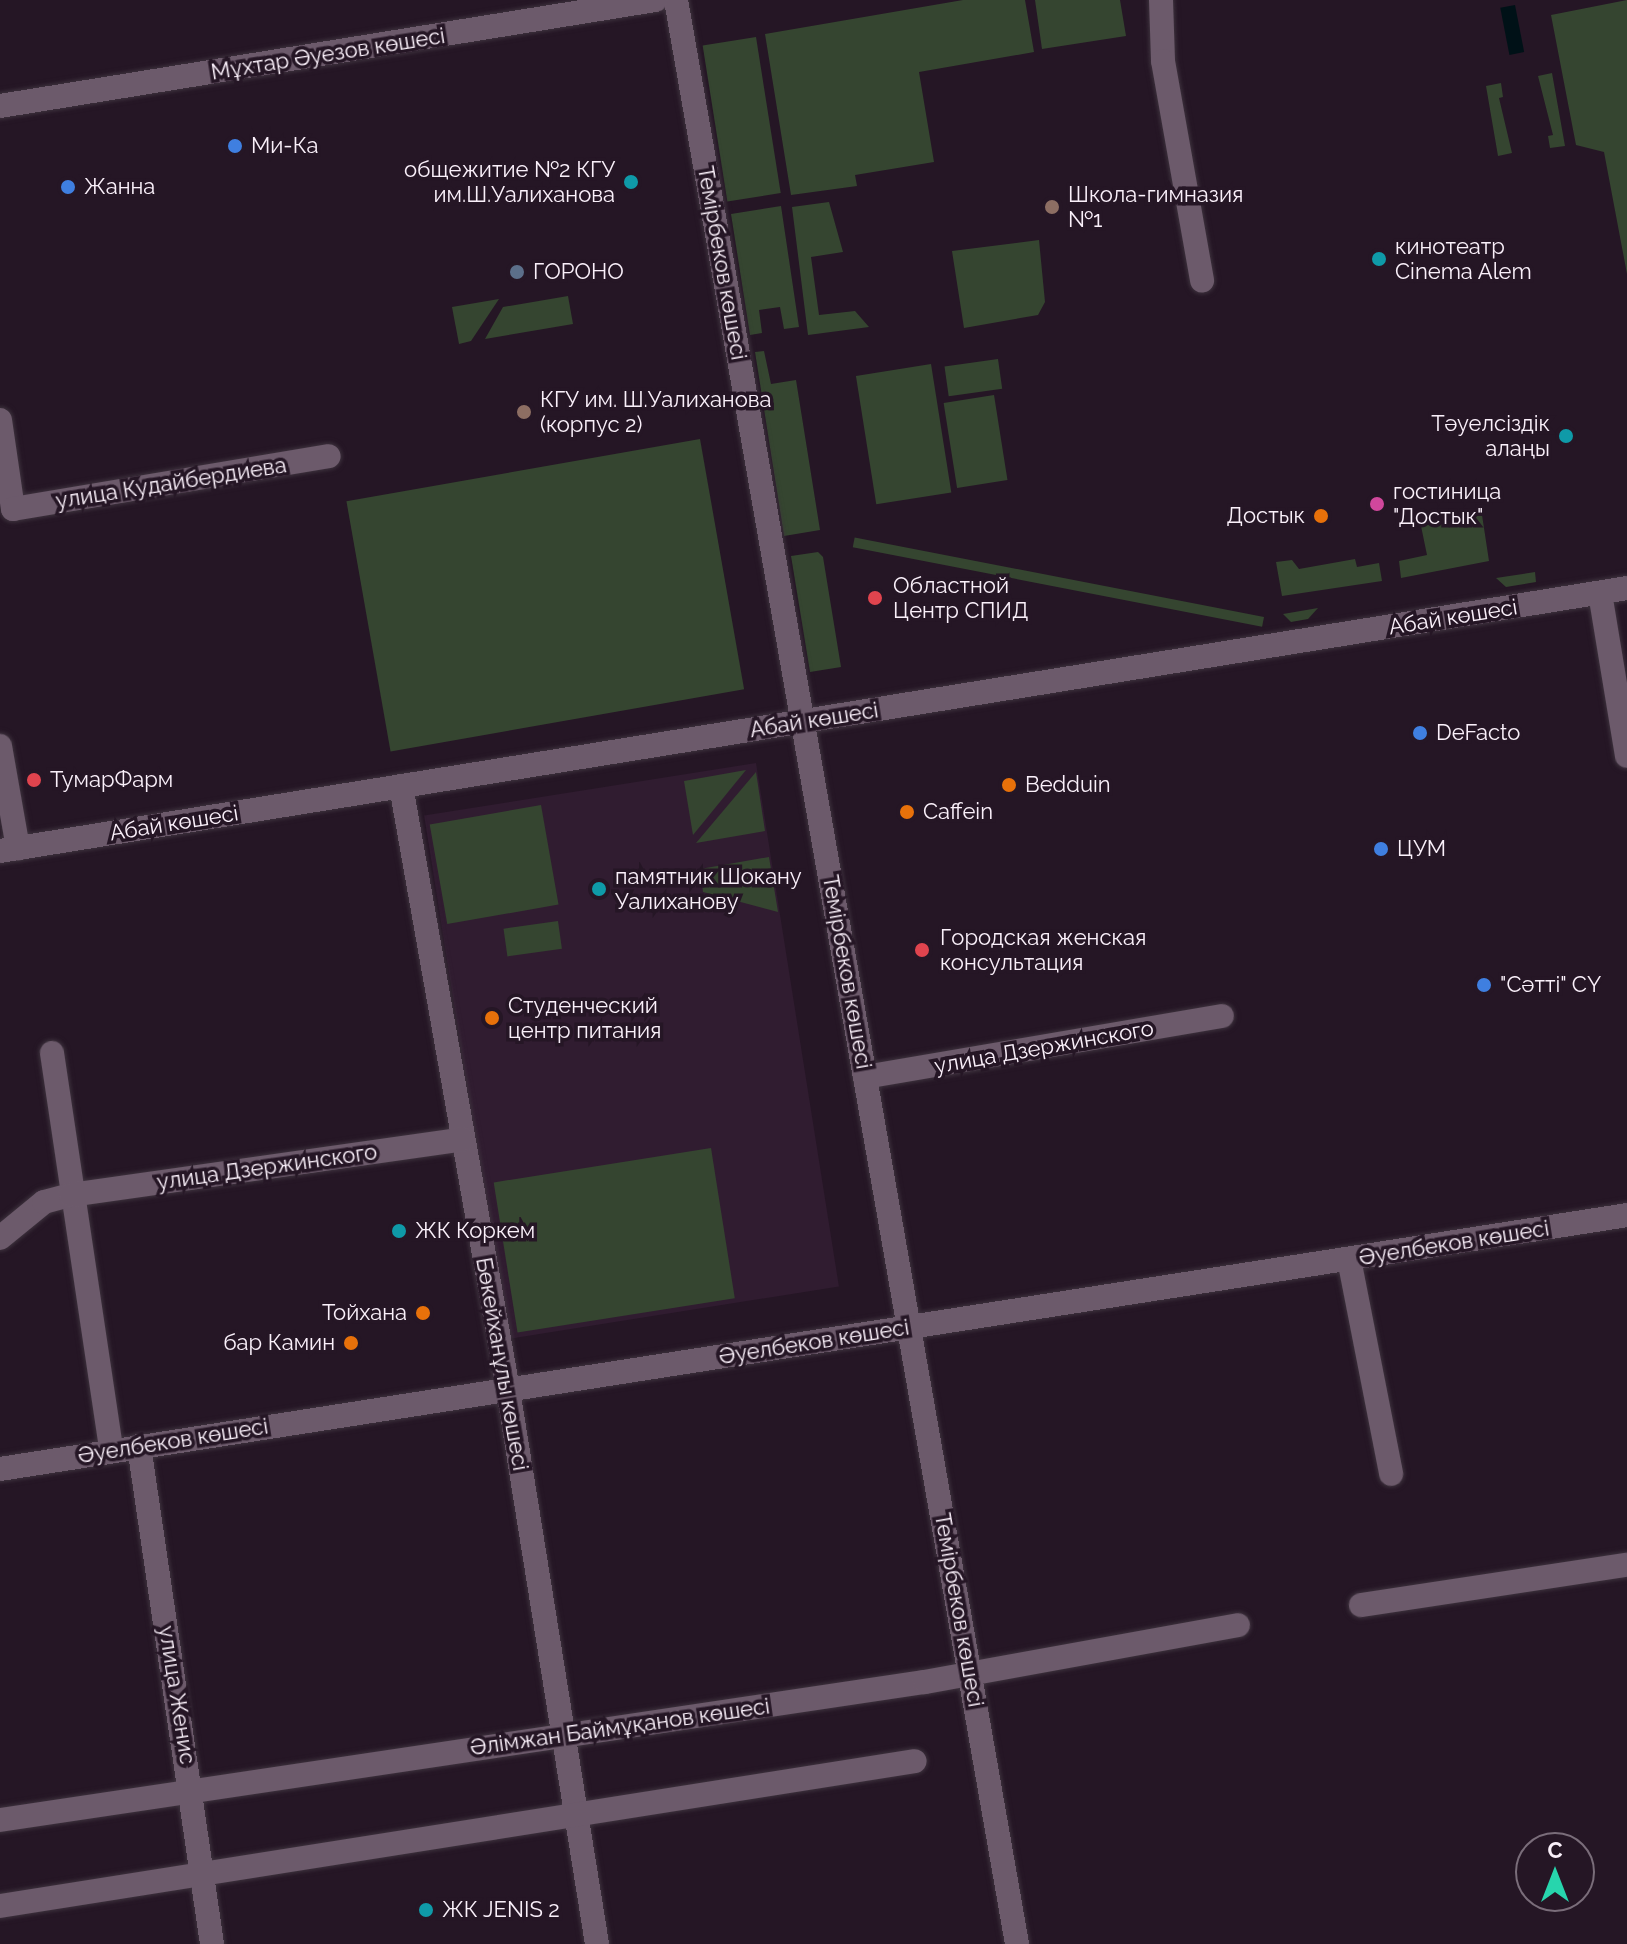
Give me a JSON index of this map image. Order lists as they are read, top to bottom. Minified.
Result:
{"streets":{"street":["Мұхтар Әуезов көшесі","Темірбеков көшесі","улица Кудайбердиева","Абай көшесі","улица Дзержинского","Әуелбеков көшесі","Бөкейханұлы көшесі","улица Женис","Әлімжан Баймұқанов көшесі"]},"crossings":[["Темірбеков көшесі","Абай көшесі"],["Темірбеков көшесі","улица Дзержинского"],["Темірбеков көшесі","Әуелбеков көшесі"],["Темірбеков көшесі","Әлімжан Баймұқанов көшесі"],["Абай көшесі","Бөкейханұлы көшесі"],["улица Дзержинского","Бөкейханұлы көшесі"],["Әуелбеков көшесі","Бөкейханұлы көшесі"],["Әуелбеков көшесі","улица Женис"],["Бөкейханұлы көшесі","Әлімжан Баймұқанов көшесі"],["улица Женис","Әлімжан Баймұқанов көшесі"]],"places":["Ми-Ка","общежитие №2 КГУ им.Ш.Уалиханова","Жанна","Школа-гимназия №1","кинотеатр Cinema Alem","ГОРОНО","КГУ им. Ш.Уалиханова (корпус 2)","Тәуелсіздік алаңы","гостиница \"Достык\"","Достык","Областной Центр СПИД","DeFacto","ТумарФарм","Bedduin","Caffein","ЦУМ","памятник Шокану Уалиханову","Городская женская консультация","\"Сәтті\" СY","Студенческий центр питания","ЖК Коркем","Тойхана","бар Камин","ЖК JENIS 2"],"north":"top"}
